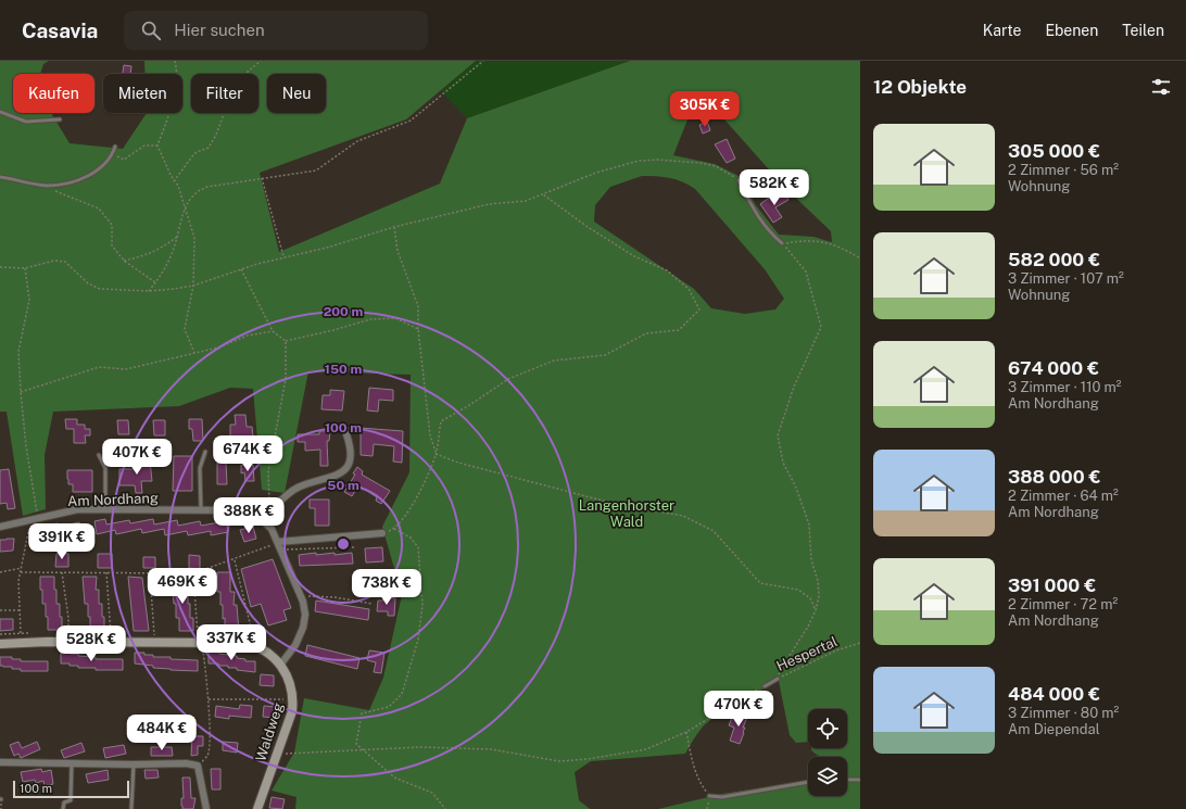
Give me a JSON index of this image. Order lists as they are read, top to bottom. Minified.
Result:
{"streets":{"street":["Am Nordhang","Waldweg"],"lane":["Hespertal"]},"parks":["Langenhorster Wald"],"scale_bar":"100 m","page":{"header":"Casavia","search":"Hier suchen","nav":["Karte","Ebenen","Teilen"],"heading":"12 Objekte","chip":["Kaufen","Mieten","Filter","Neu"],"price":["305K €","582K €","674K €","407K €","388K €","391K €","469K €","738K €","337K €","528K €","470K €","484K €"],"list":[{"name":"305 000 €","note":"2 Zimmer · 56 m² · Wohnung"},{"name":"582 000 €","note":"3 Zimmer · 107 m² · Wohnung"},{"name":"674 000 €","note":"3 Zimmer · 110 m² · Am Nordhang"},{"name":"388 000 €","note":"2 Zimmer · 64 m² · Am Nordhang"},{"name":"391 000 €","note":"2 Zimmer · 72 m² · Am Nordhang"},{"name":"484 000 €","note":"3 Zimmer · 80 m² · Am Diependal"}],"scale":"100 m"},"rings":["200 m","150 m","100 m","50 m"]}
